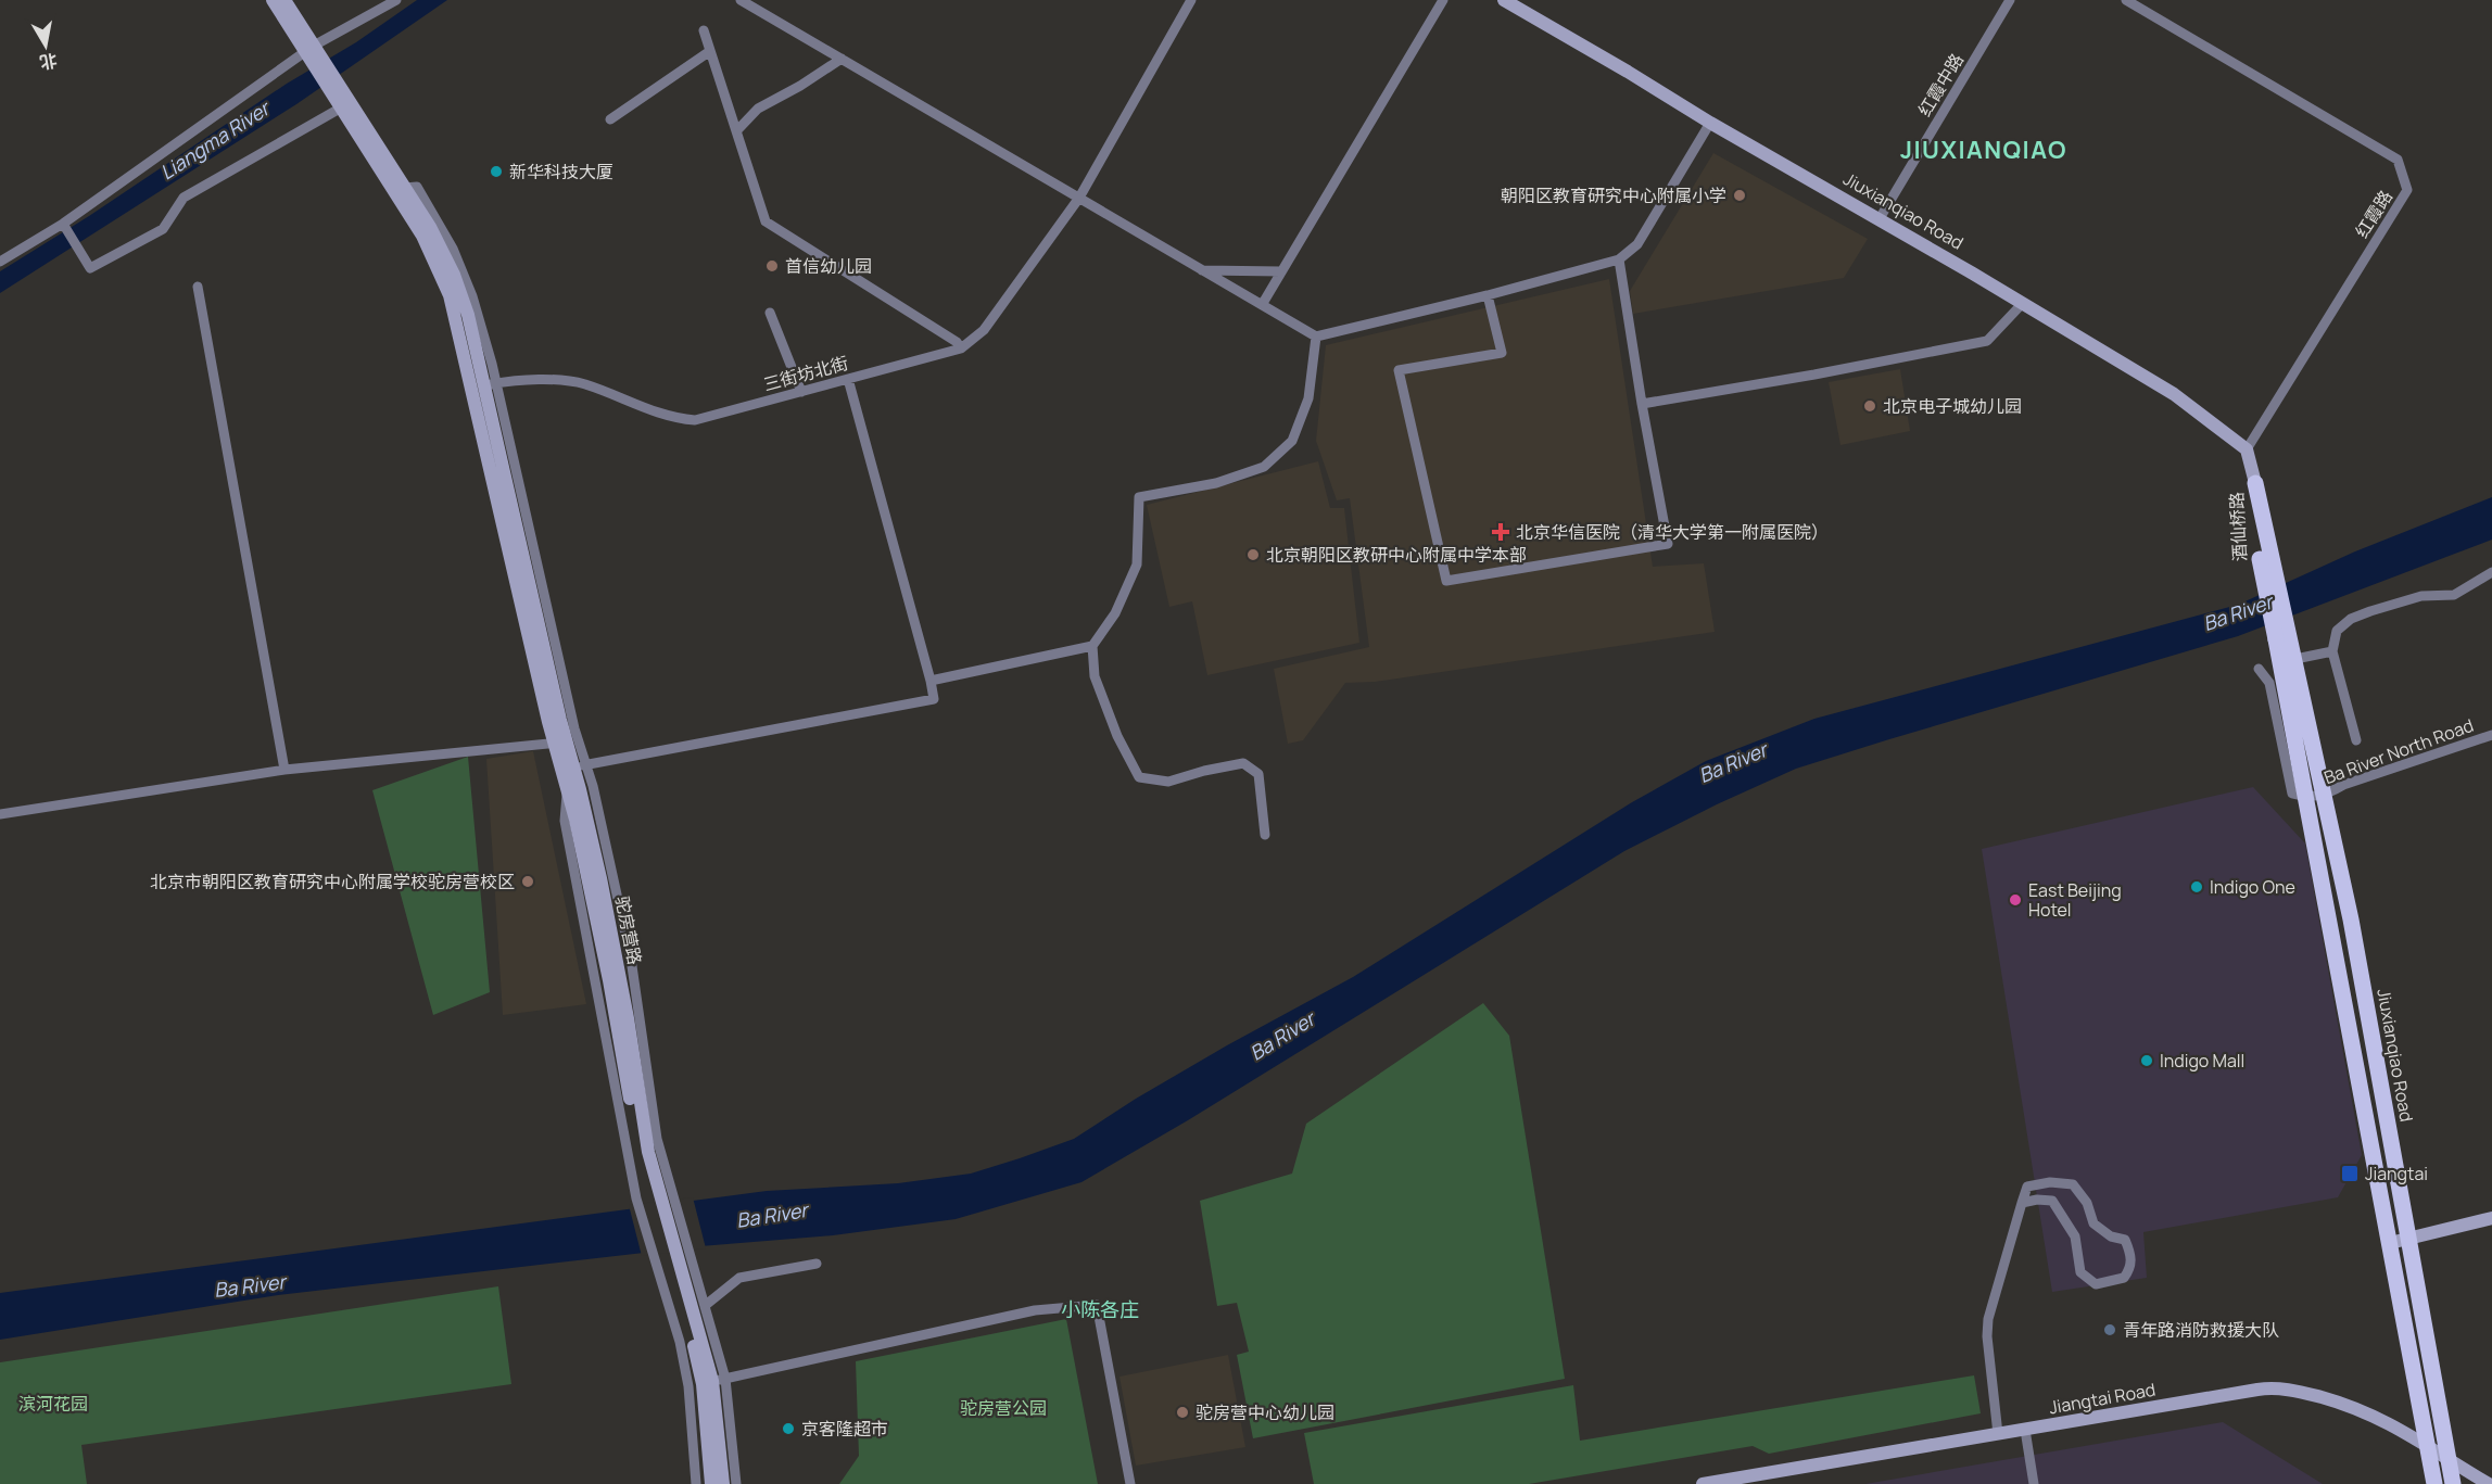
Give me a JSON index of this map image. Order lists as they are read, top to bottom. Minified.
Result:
{"streets":{"main road":["Jiuxianqiao Road","酒仙桥路"],"street":["红霞中路","红霞路","三街坊北街","Ba River North Road","驼房营路","Jiangtai Road"]},"crossings":[["红霞中路","Jiuxianqiao Road"],["Jiuxianqiao Road","红霞路"],["Jiuxianqiao Road","酒仙桥路"],["Jiuxianqiao Road","Ba River North Road"],["Jiuxianqiao Road","Jiangtai Road"],["三街坊北街","驼房营路"]],"districts":["JIUXIANQIAO","小陈各庄"],"water":["Liangma River","Ba River"],"parks":["滨河花园","驼房营公园"],"places":{"other":["新华科技大厦","朝阳区教育研究中心附属小学","首信幼儿园","北京电子城幼儿园","北京朝阳区教研中心附属中学本部","北京市朝阳区教育研究中心附属学校驼房营校区","Indigo One","East Beijing Hotel","Indigo Mall","青年路消防救援大队","驼房营中心幼儿园","京客隆超市"],"health":["北京华信医院（清华大学第一附属医院）"],"transit":["Jiangtai"]},"north":"bottom"}
